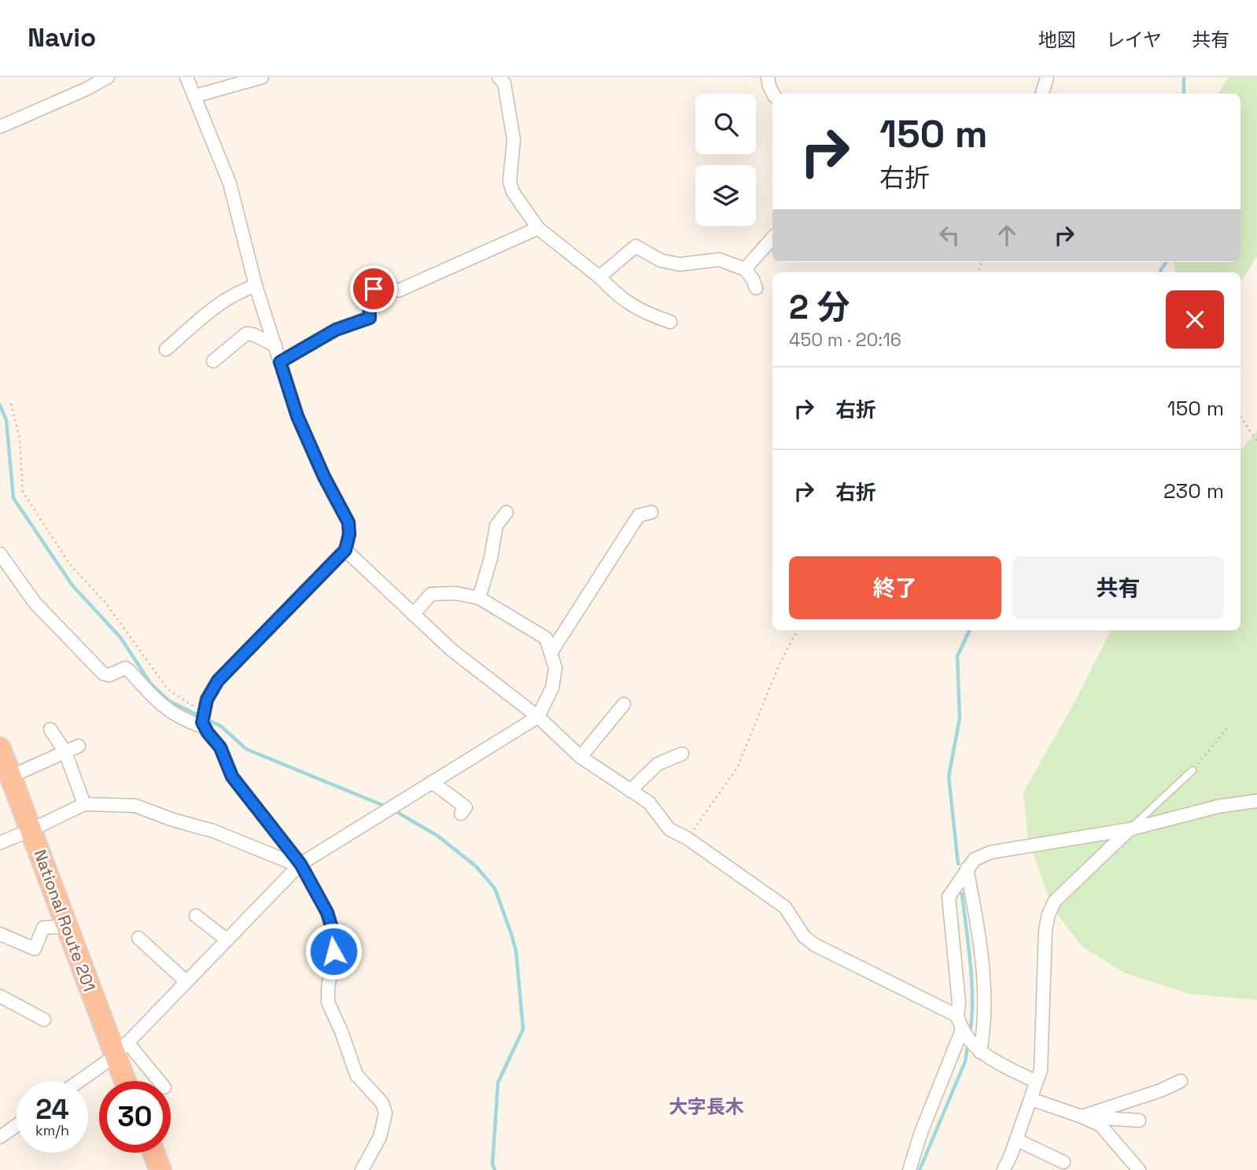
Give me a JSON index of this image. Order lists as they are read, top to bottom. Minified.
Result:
{"streets":{"highway":["National Route 201"]},"districts":["大字長木"],"page":{"header":"Navio","nav":["地図","レイヤ","共有"],"turn":["150 m","右折"],"heading":["2 分","450 m · 20:16"],"list":[{"name":"右折","value":"150 m"},{"name":"右折","value":"230 m"}],"buttons":["終了","共有"],"speed":"24 km/h","limit":"30"}}
